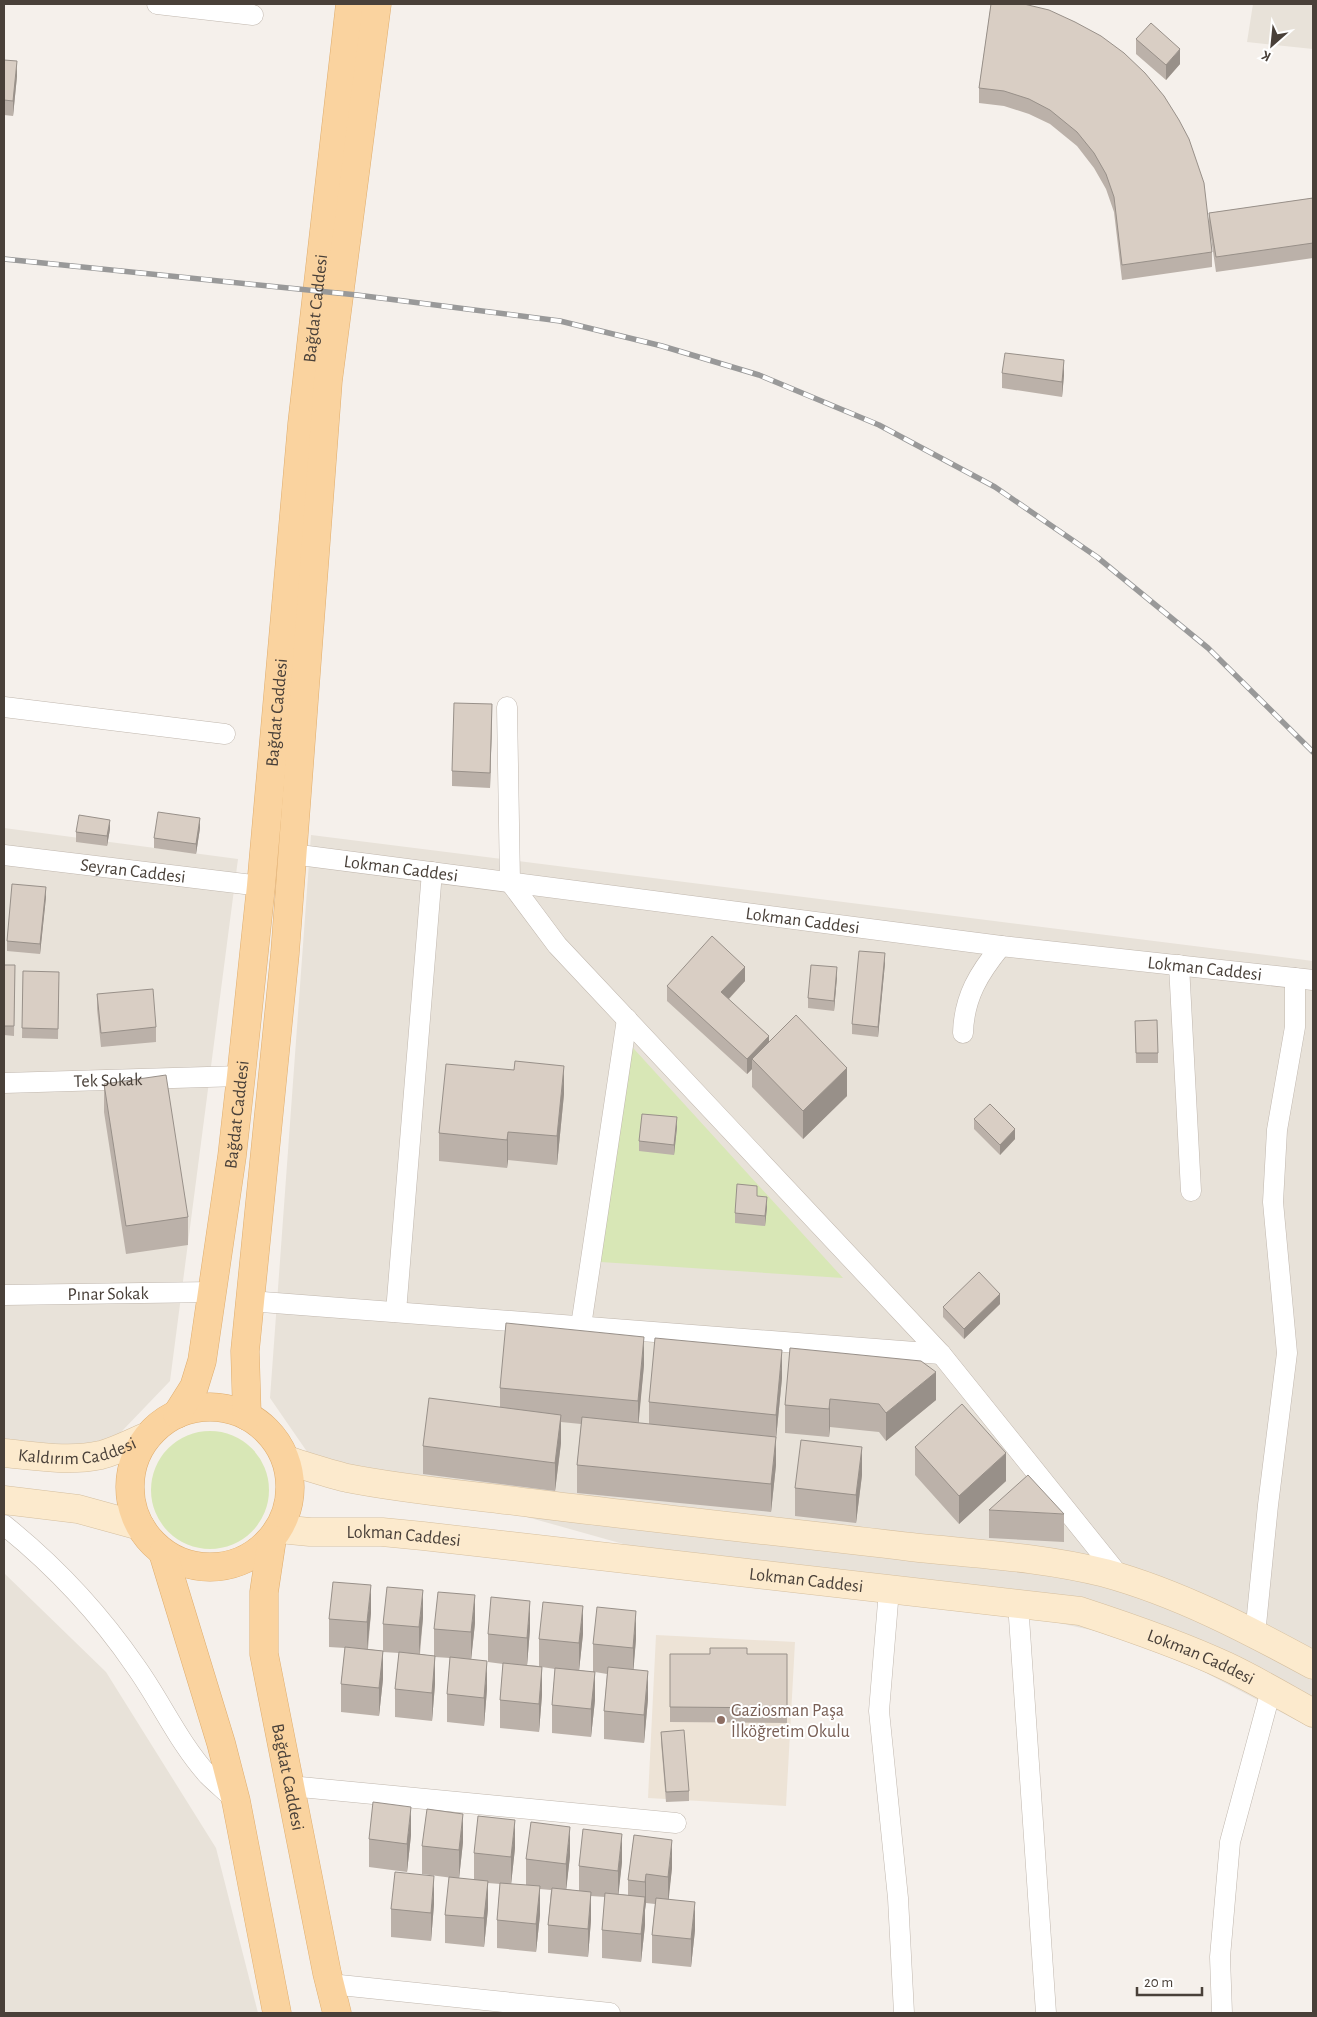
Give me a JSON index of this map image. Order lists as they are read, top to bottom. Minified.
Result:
{"streets":{"main road":["Bağdat Caddesi"],"street":["Lokman Caddesi","Seyran Caddesi","Tek Sokak","Pınar Sokak","Kaldırım Caddesi"]},"crossings":[["Bağdat Caddesi","Lokman Caddesi"],["Bağdat Caddesi","Seyran Caddesi"],["Bağdat Caddesi","Tek Sokak"],["Bağdat Caddesi","Pınar Sokak"],["Bağdat Caddesi","Kaldırım Caddesi"],["Lokman Caddesi","Kaldırım Caddesi"]],"places":["Gaziosman Paşa İlköğretim Okulu"],"scale_bar":"20 m","north":"bottom left"}
